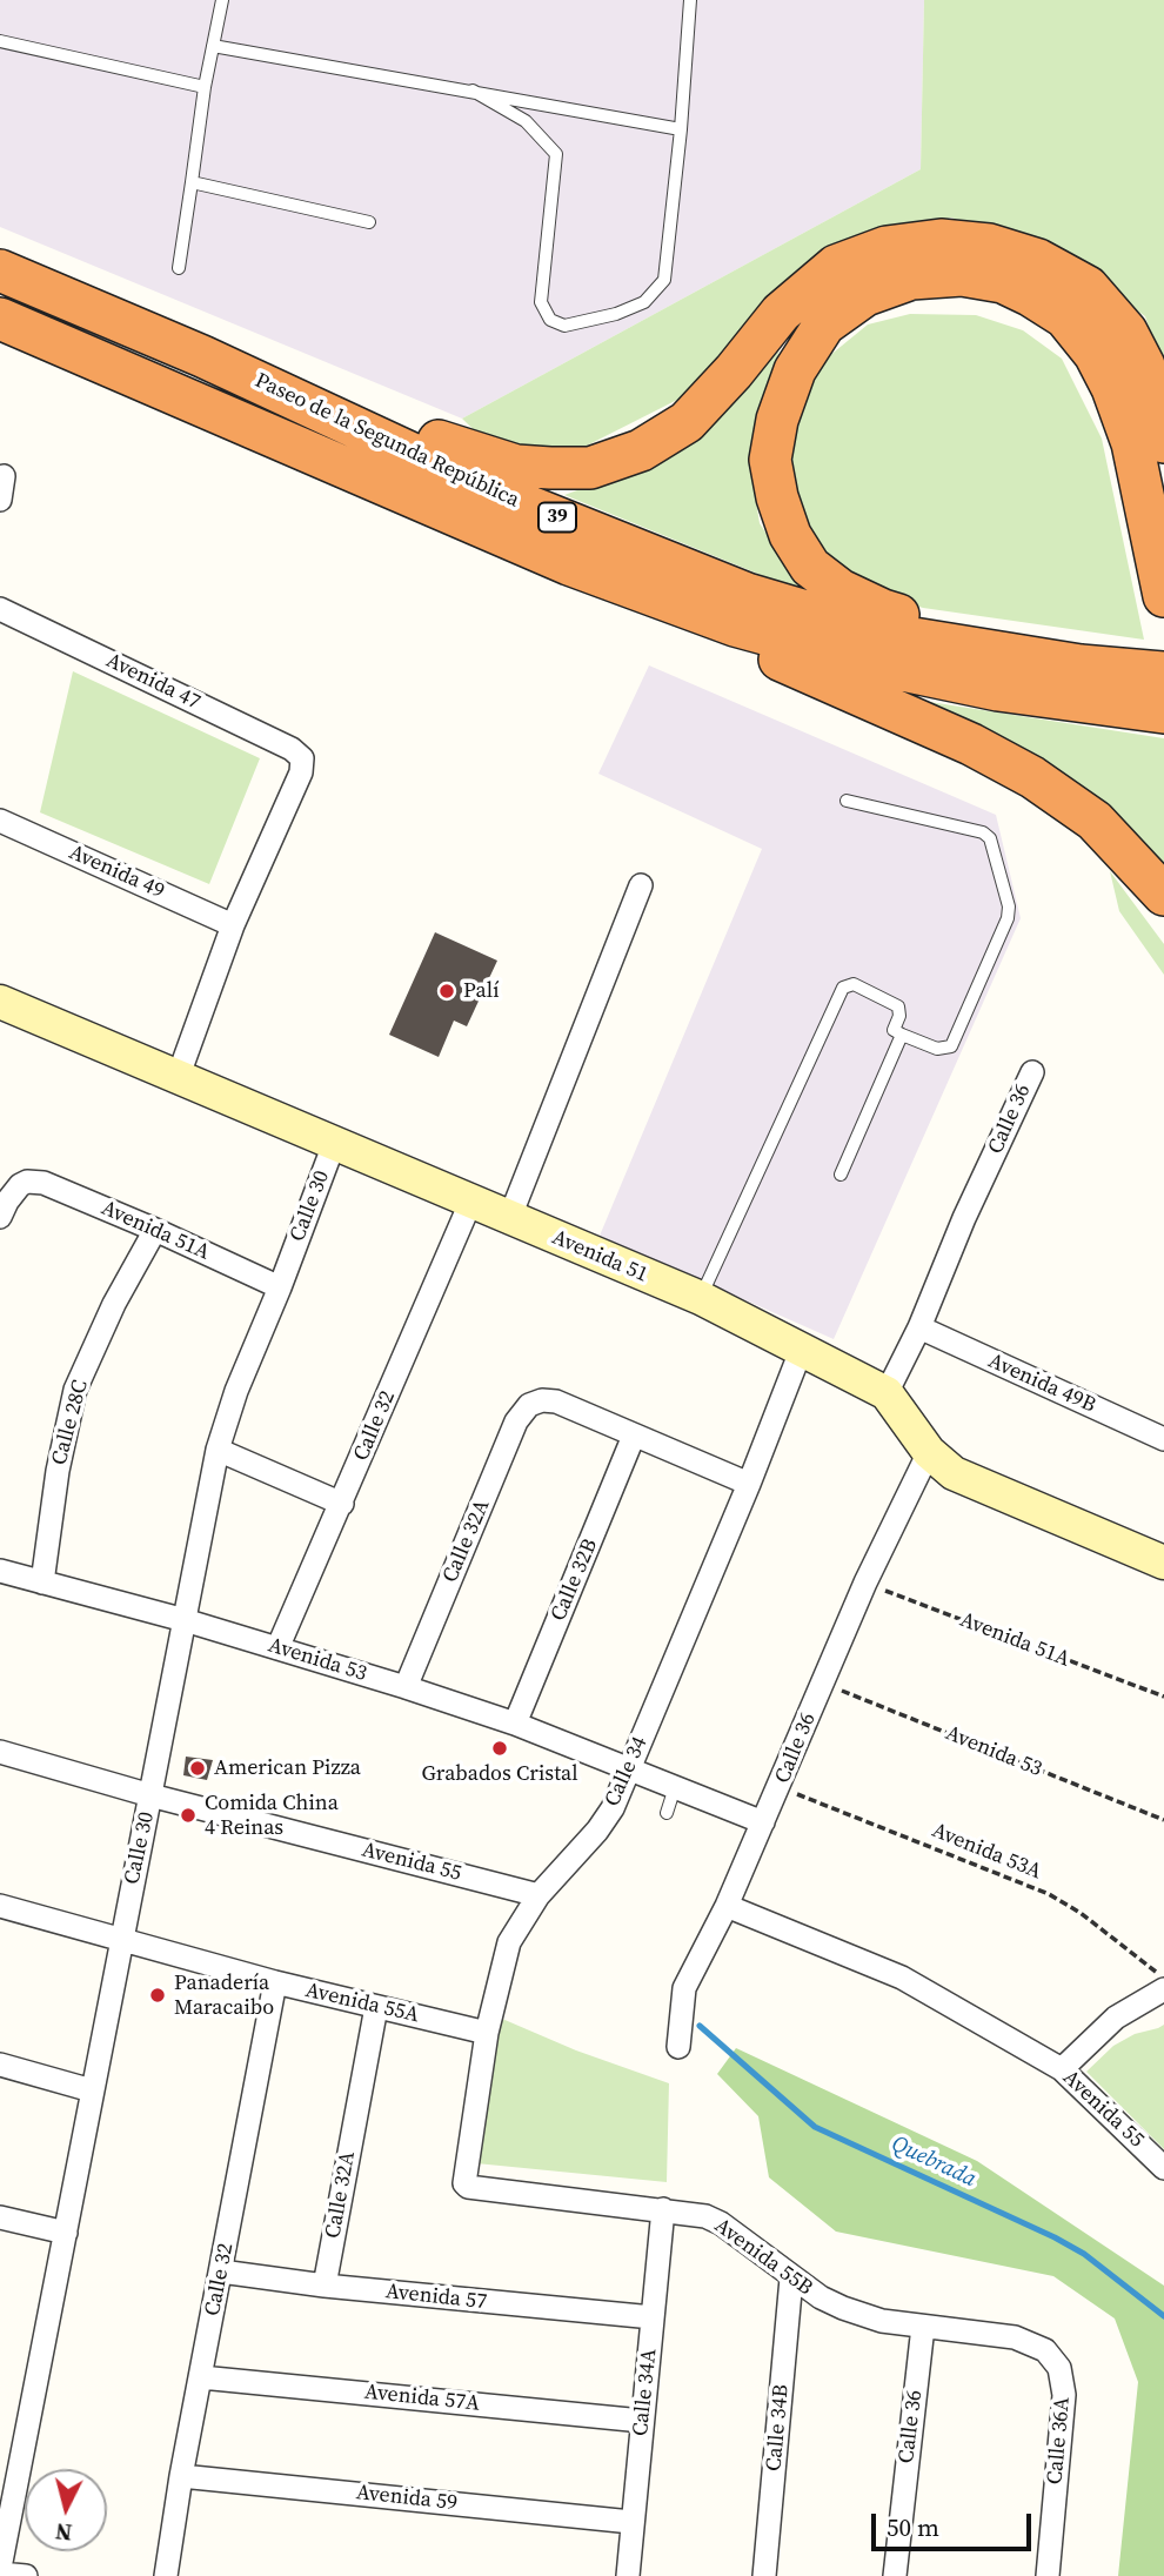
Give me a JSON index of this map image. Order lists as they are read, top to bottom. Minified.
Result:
{"streets":{"highway":["Paseo de la Segunda República","39"],"street":["Avenida 47","Avenida 49","Calle 36","Calle 30","Avenida 51A","Avenida 51","Avenida 49B","Calle 28C","Calle 32","Calle 32A","Calle 32B","Avenida 53","Calle 34","Avenida 55","Avenida 55A","Avenida 55B","Avenida 57","Calle 34A","Avenida 57A","Calle 34B","Calle 36A","Avenida 59"],"path":["Avenida 53A"]},"crossings":[["Avenida 47","Avenida 49"],["Calle 36","Avenida 51A"],["Calle 36","Avenida 51"],["Calle 36","Avenida 49B"],["Calle 36","Avenida 53"],["Calle 36","Avenida 53A"],["Calle 36","Avenida 55"],["Calle 36","Avenida 55B"],["Calle 30","Avenida 51A"],["Calle 30","Avenida 51"],["Calle 30","Avenida 53"],["Calle 30","Avenida 55"],["Calle 30","Avenida 55A"],["Avenida 51A","Calle 28C"],["Avenida 51","Calle 32"],["Avenida 51","Calle 34"],["Calle 28C","Avenida 53"],["Calle 32","Avenida 53"],["Calle 32","Avenida 55A"],["Calle 32","Avenida 57"],["Calle 32","Avenida 57A"],["Calle 32","Avenida 59"],["Calle 32A","Calle 32B"],["Calle 32A","Avenida 53"],["Calle 32A","Avenida 55A"],["Calle 32A","Avenida 57"],["Calle 32B","Avenida 53"],["Avenida 53","Calle 34"],["Calle 34","Avenida 55"],["Calle 34","Avenida 55A"],["Calle 34","Avenida 55B"],["Avenida 55B","Calle 34A"],["Avenida 55B","Calle 34B"],["Avenida 55B","Calle 36A"],["Avenida 57","Calle 34A"],["Calle 34A","Avenida 57A"],["Calle 34A","Avenida 59"]],"water":["Quebrada"],"places":["Palí","Grabados Cristal","American Pizza","Comida China 4 Reinas","Panadería Maracaibo"],"scale_bar":"50 m","north":"bottom"}
